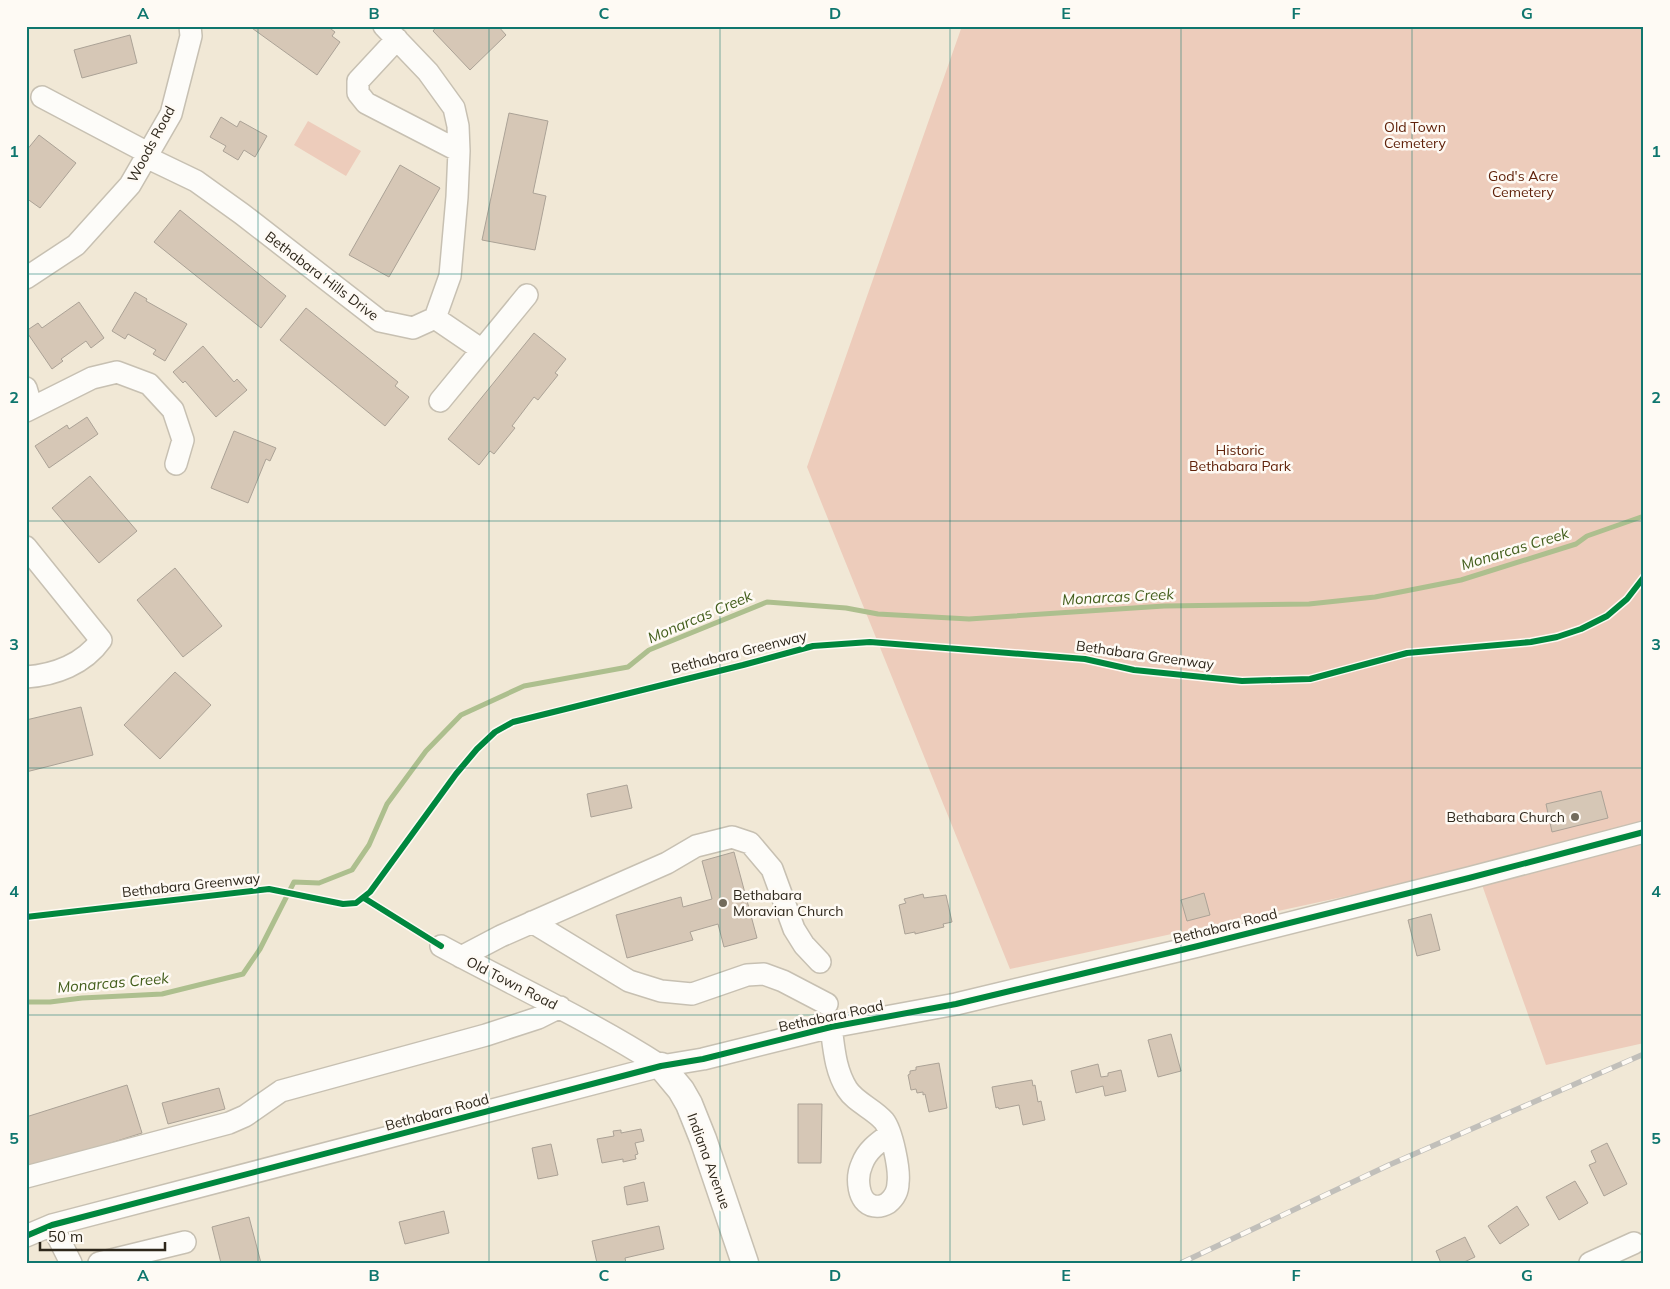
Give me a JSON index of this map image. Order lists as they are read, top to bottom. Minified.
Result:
{"streets":{"main road":["Indiana Avenue"],"street":["Woods Road","Bethabara Hills Drive","Bethabara Road","Old Town Road"],"cycle path":["Bethabara Greenway"]},"crossings":[["Woods Road","Bethabara Hills Drive"],["Bethabara Road","Old Town Road"],["Bethabara Road","Indiana Avenue"],["Old Town Road","Indiana Avenue"]],"water":["Monarcas Creek"],"parks":["Old Town Cemetery","God's Acre Cemetery","Historic Bethabara Park"],"places":["Bethabara Church","Bethabara Moravian Church"],"scale_bar":"50 m","grid":{"columns":["A","B","C","D","E","F","G"],"rows":["1","2","3","4","5"]}}
